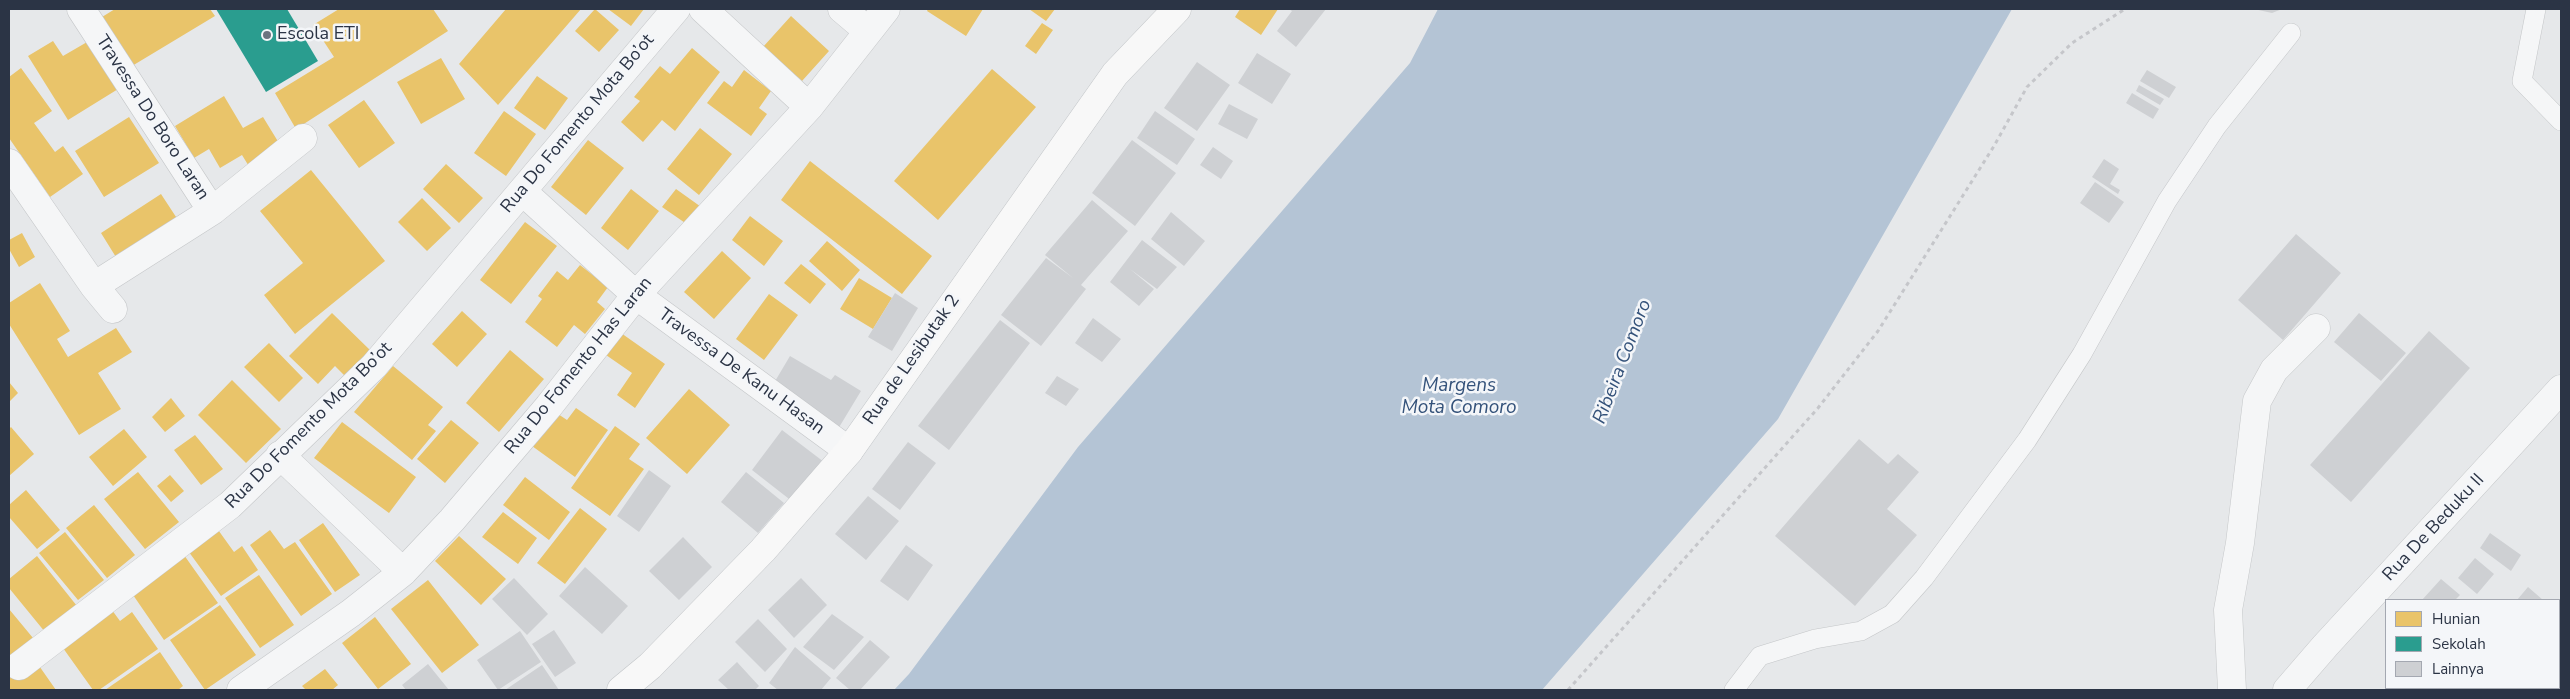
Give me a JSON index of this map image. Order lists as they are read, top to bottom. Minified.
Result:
{"streets":{"main road":["Rua de Lesibutak 2"],"street":["Travessa Do Boro Laran","Rua Do Fomento Mota Bo’ot","Rua Do Fomento Has Laran","Travessa De Kanu Hasan","Rua De Beduku II"]},"crossings":[["Rua Do Fomento Mota Bo’ot","Travessa De Kanu Hasan"],["Rua de Lesibutak 2","Travessa De Kanu Hasan"],["Rua Do Fomento Has Laran","Travessa De Kanu Hasan"]],"water":["Ribeira Comoro","Margens Mota Comoro"],"places":["Escola ETI"],"legend":["Hunian","Sekolah","Lainnya"]}
